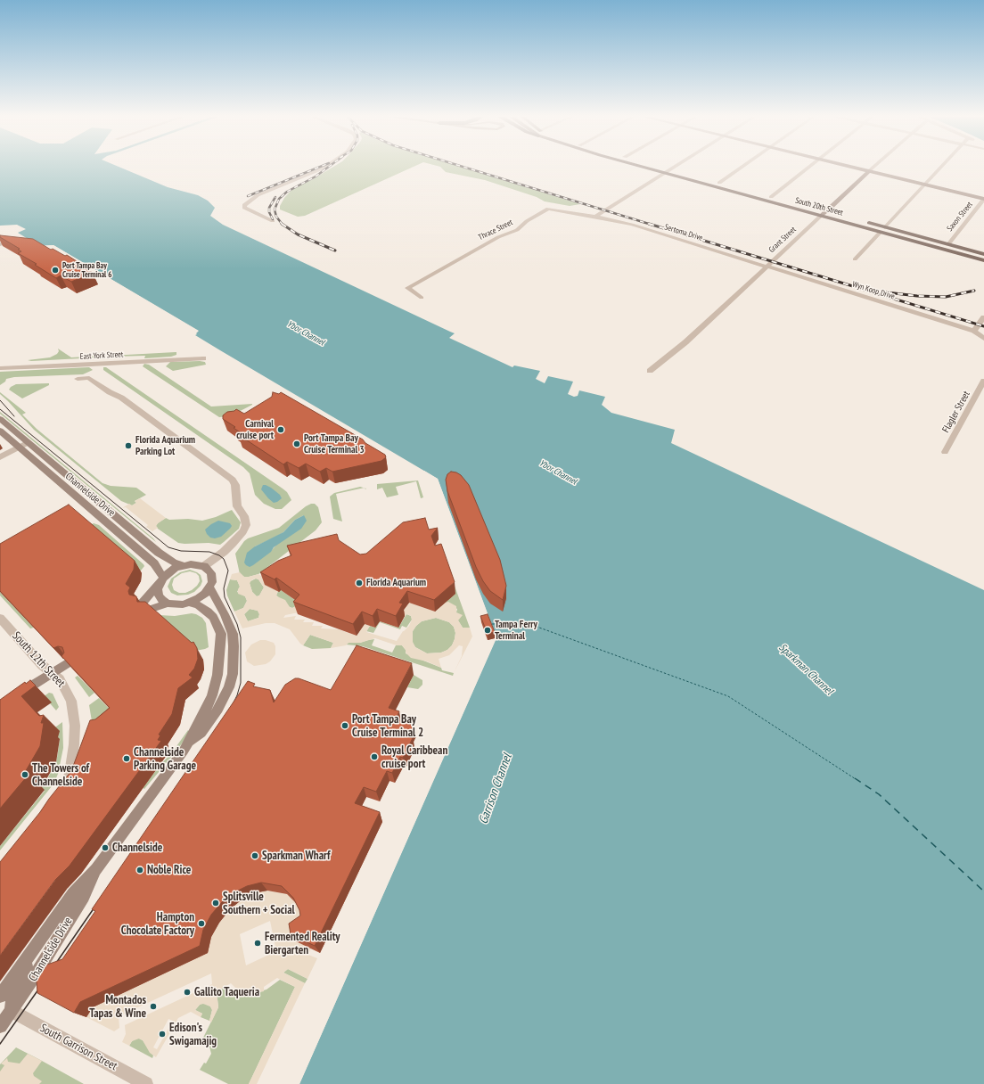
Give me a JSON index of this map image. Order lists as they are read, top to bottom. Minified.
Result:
{"streets":{"main road":["South 20th Street","Grant Street","Channelside Drive"],"street":["Saxon Street","Thrace Street","Sertoma Drive","Wyn Koop Drive","East York Street","Flagler Street","South 12th Street","South Garrison Street"]},"crossings":[["South 20th Street","Saxon Street"],["South 20th Street","Grant Street"],["Thrace Street","Sertoma Drive"],["Sertoma Drive","Grant Street"],["Sertoma Drive","Wyn Koop Drive"],["Grant Street","Wyn Koop Drive"],["Channelside Drive","South Garrison Street"]],"water":["Ybor Channel","Sparkman Channel","Garrison Channel"],"places":["Port Tampa Bay Cruise Terminal 6","Carnival cruise port","Port Tampa Bay Cruise Terminal 3","Florida Aquarium Parking Lot","Florida Aquarium","Tampa Ferry Terminal","Port Tampa Bay Cruise Terminal 2","Royal Caribbean cruise port","Channelside Parking Garage","The Towers of Channelside","Channelside","Sparkman Wharf","Noble Rice","Splitsville Southern + Social","Hampton Chocolate Factory","Fermented Reality Biergarten","Gallito Taqueria","Montados Tapas & Wine","Edison's Swigamajig"]}
